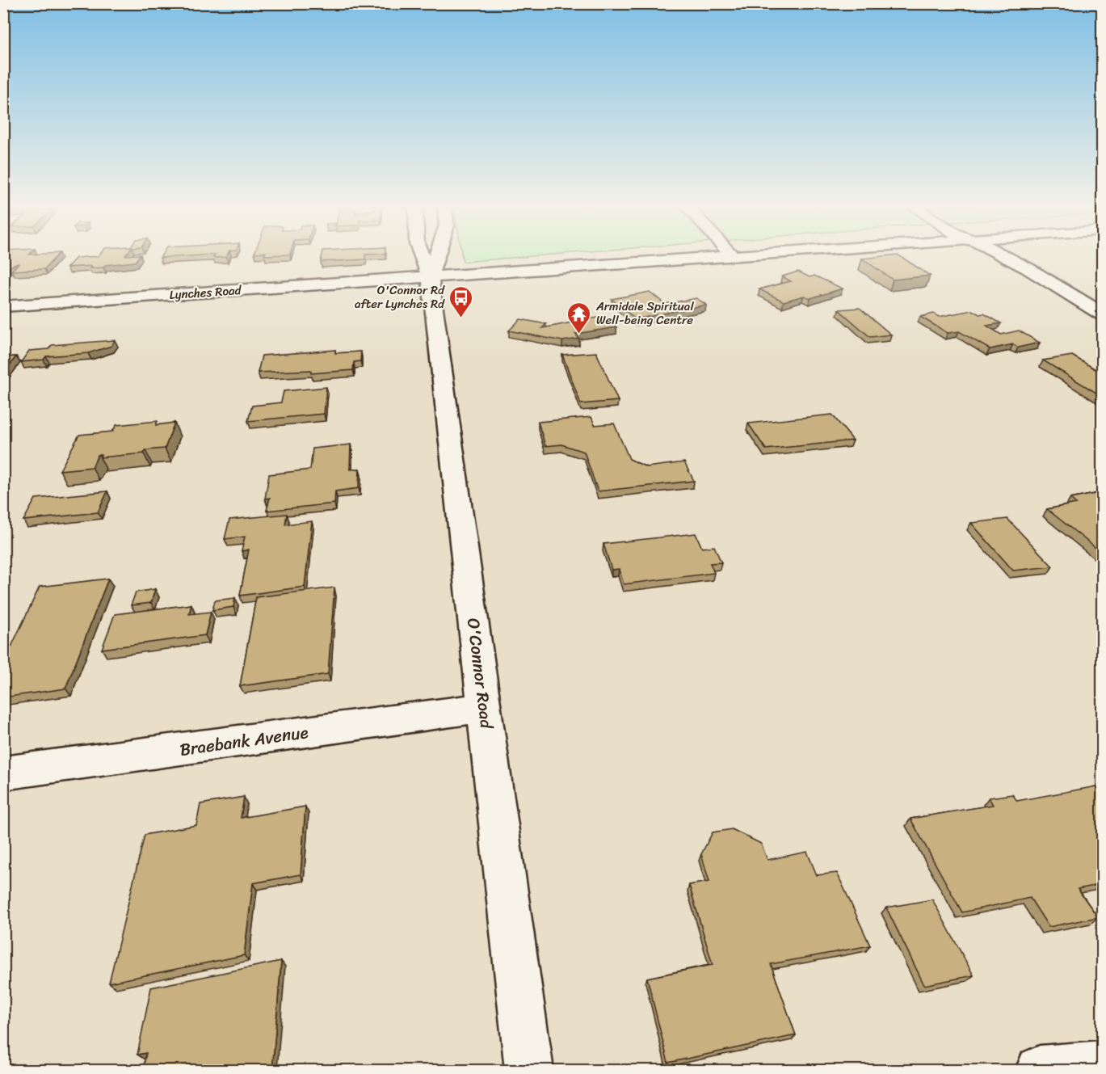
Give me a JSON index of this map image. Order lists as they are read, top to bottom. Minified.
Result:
{"streets":{"street":["Lynches Road","O'Connor Road","Braebank Avenue"]},"crossings":[["Lynches Road","O'Connor Road"],["O'Connor Road","Braebank Avenue"]],"places":{"bus stop":["O'Connor Rd after Lynches Rd"],"temple":["Armidale Spiritual Well-being Centre"]}}
